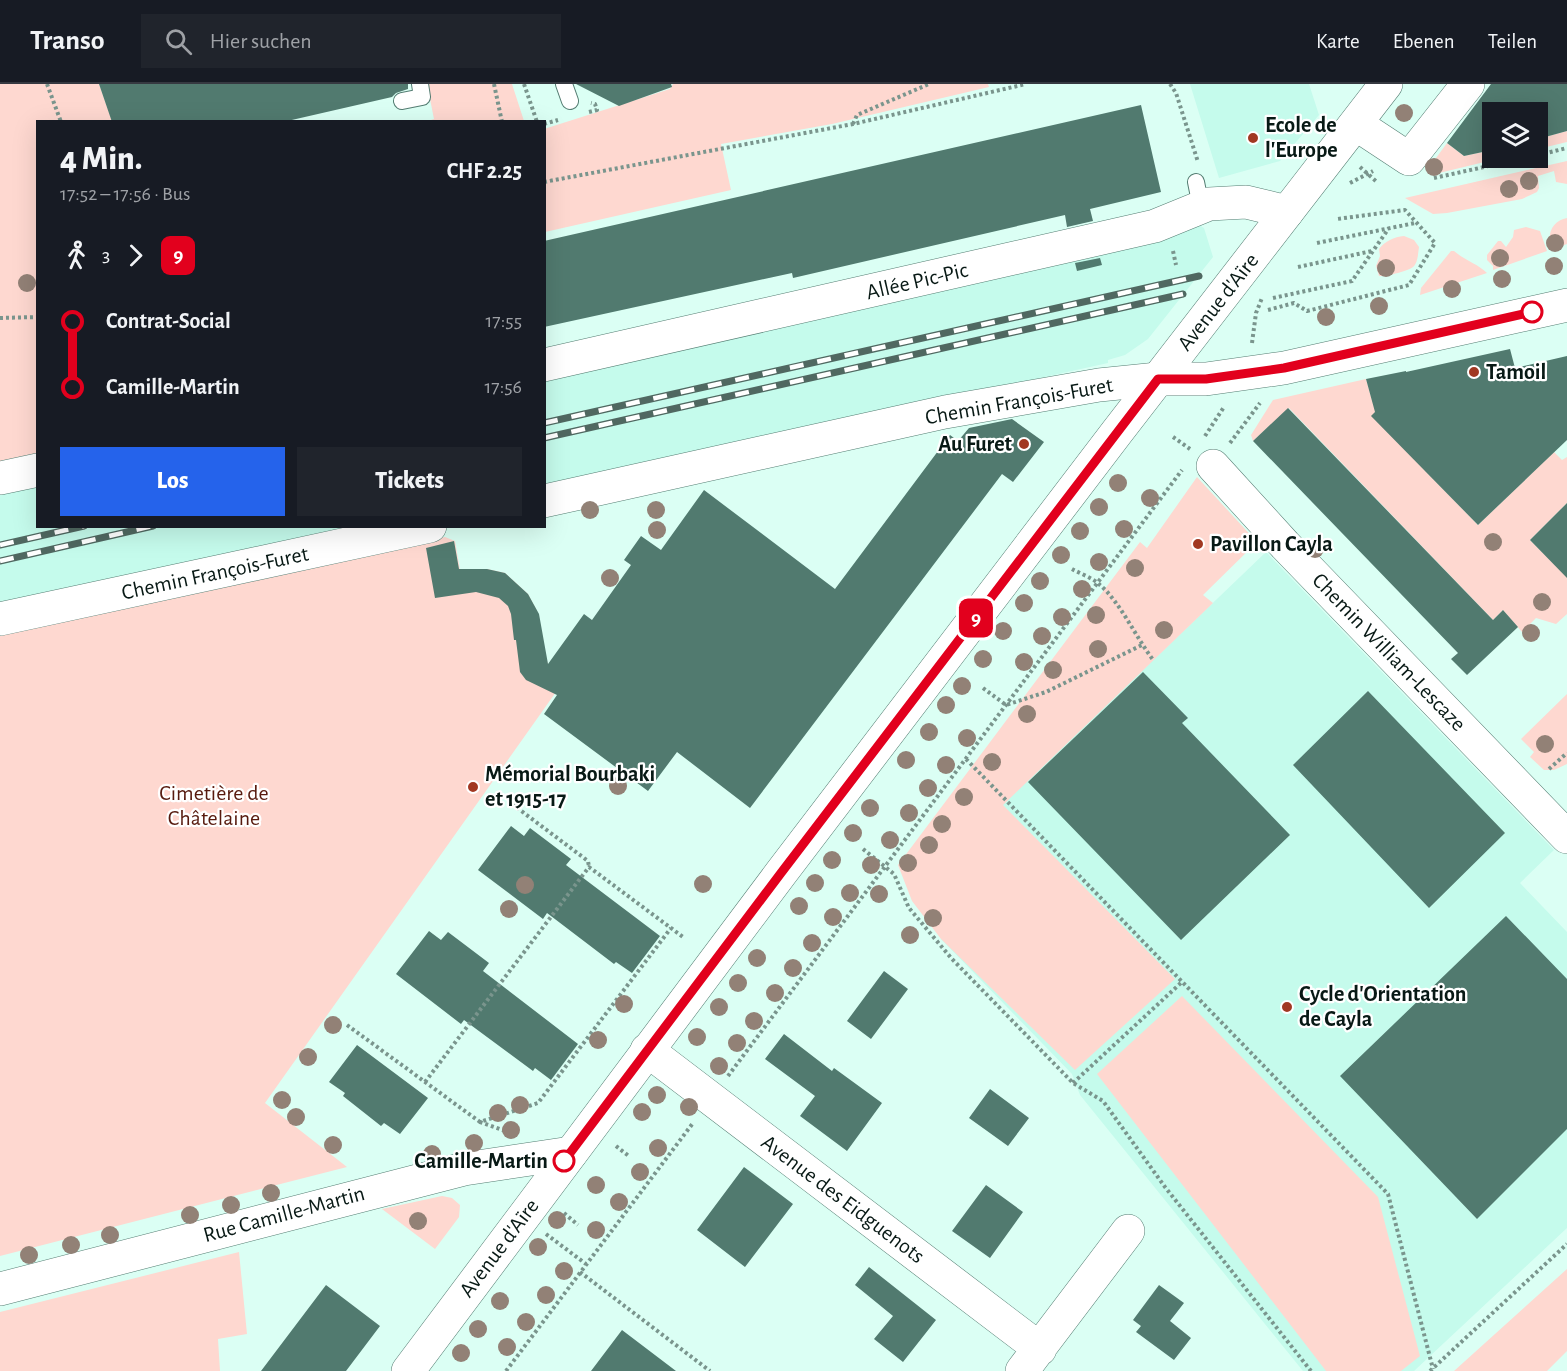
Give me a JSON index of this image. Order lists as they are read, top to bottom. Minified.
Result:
{"streets":{"street":["Allée Pic-Pic","Avenue d'Aïre","Chemin François-Furet","Chemin William-Lescaze","Avenue des Eidguenots","Rue Camille-Martin"]},"crossings":[["Allée Pic-Pic","Avenue d'Aïre"],["Avenue d'Aïre","Chemin François-Furet"],["Avenue d'Aïre","Avenue des Eidguenots"],["Avenue d'Aïre","Rue Camille-Martin"]],"parks":["Cimetière de Châtelaine"],"places":["Ecole de l'Europe","Tamoil","Au Furet","Pavillon Cayla","Mémorial Bourbaki et 1915-17","Cycle d'Orientation de Cayla","Camille-Martin"],"lines":["bus line 9"],"page":{"header":"Transo","search":"Hier suchen","nav":["Karte","Ebenen","Teilen"],"on_map":"9","heading":["4 Min.","17:52 – 17:56 · Bus","CHF 2.25"],"legs":["3","9"],"list":[{"name":"Contrat-Social","value":"17:55"},{"name":"Camille-Martin","value":"17:56"}],"buttons":["Los","Tickets"]}}
